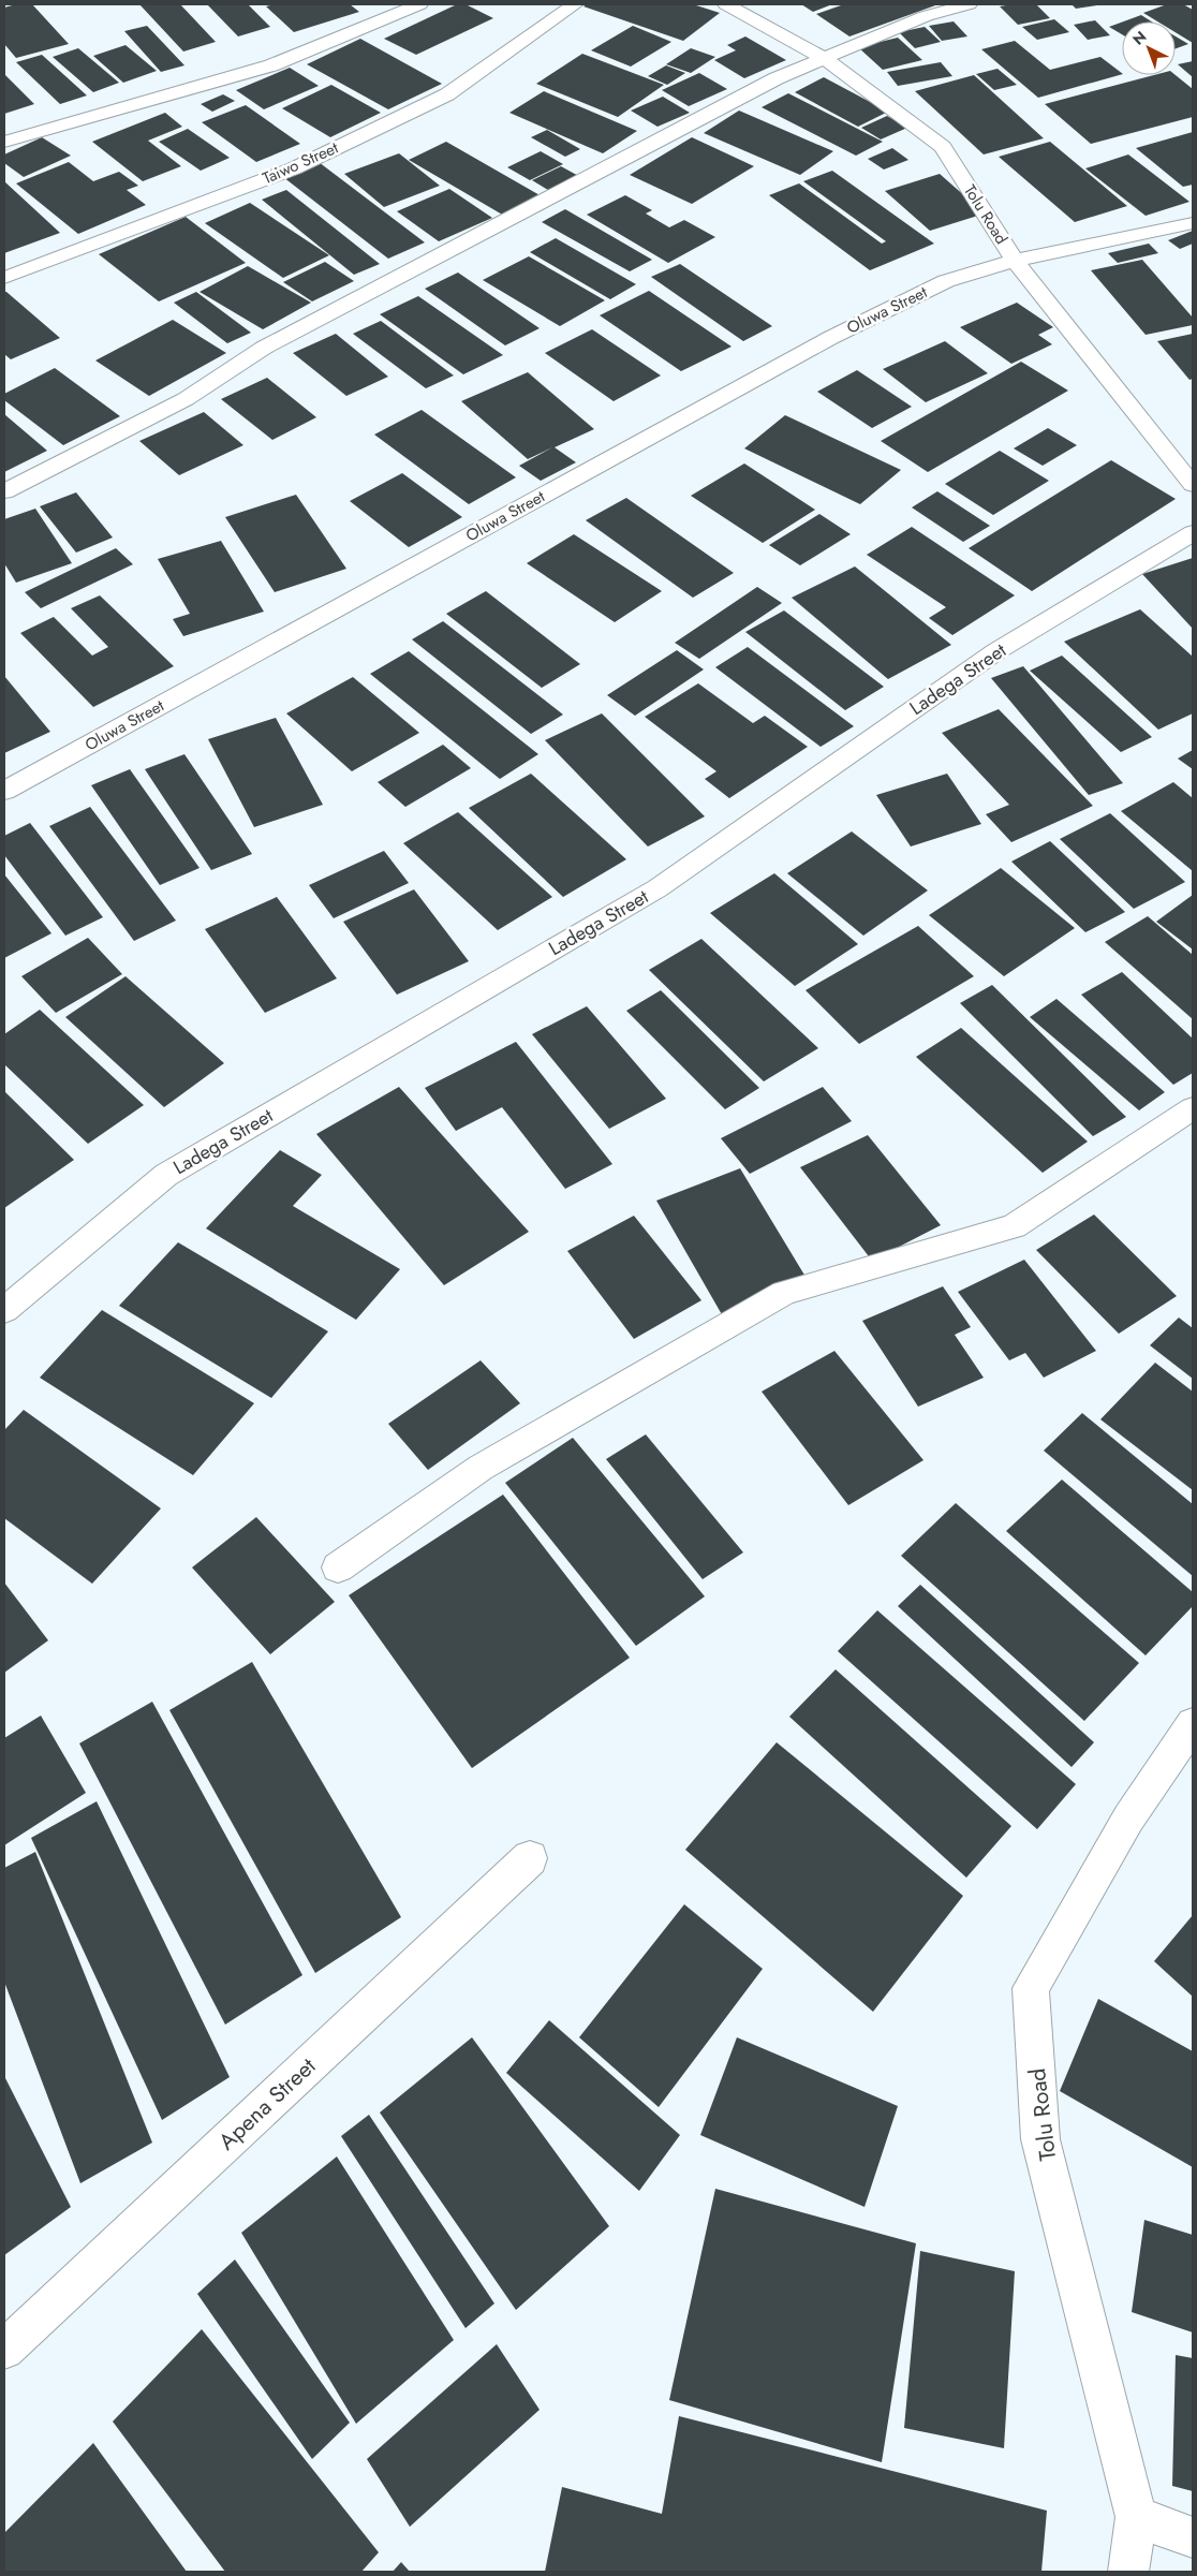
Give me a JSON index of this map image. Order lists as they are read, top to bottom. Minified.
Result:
{"streets":{"street":["Taiwo Street","Tolu Road","Oluwa Street","Ladega Street","Apena Street"]},"crossings":[["Tolu Road","Oluwa Street"]],"north":"top left"}
